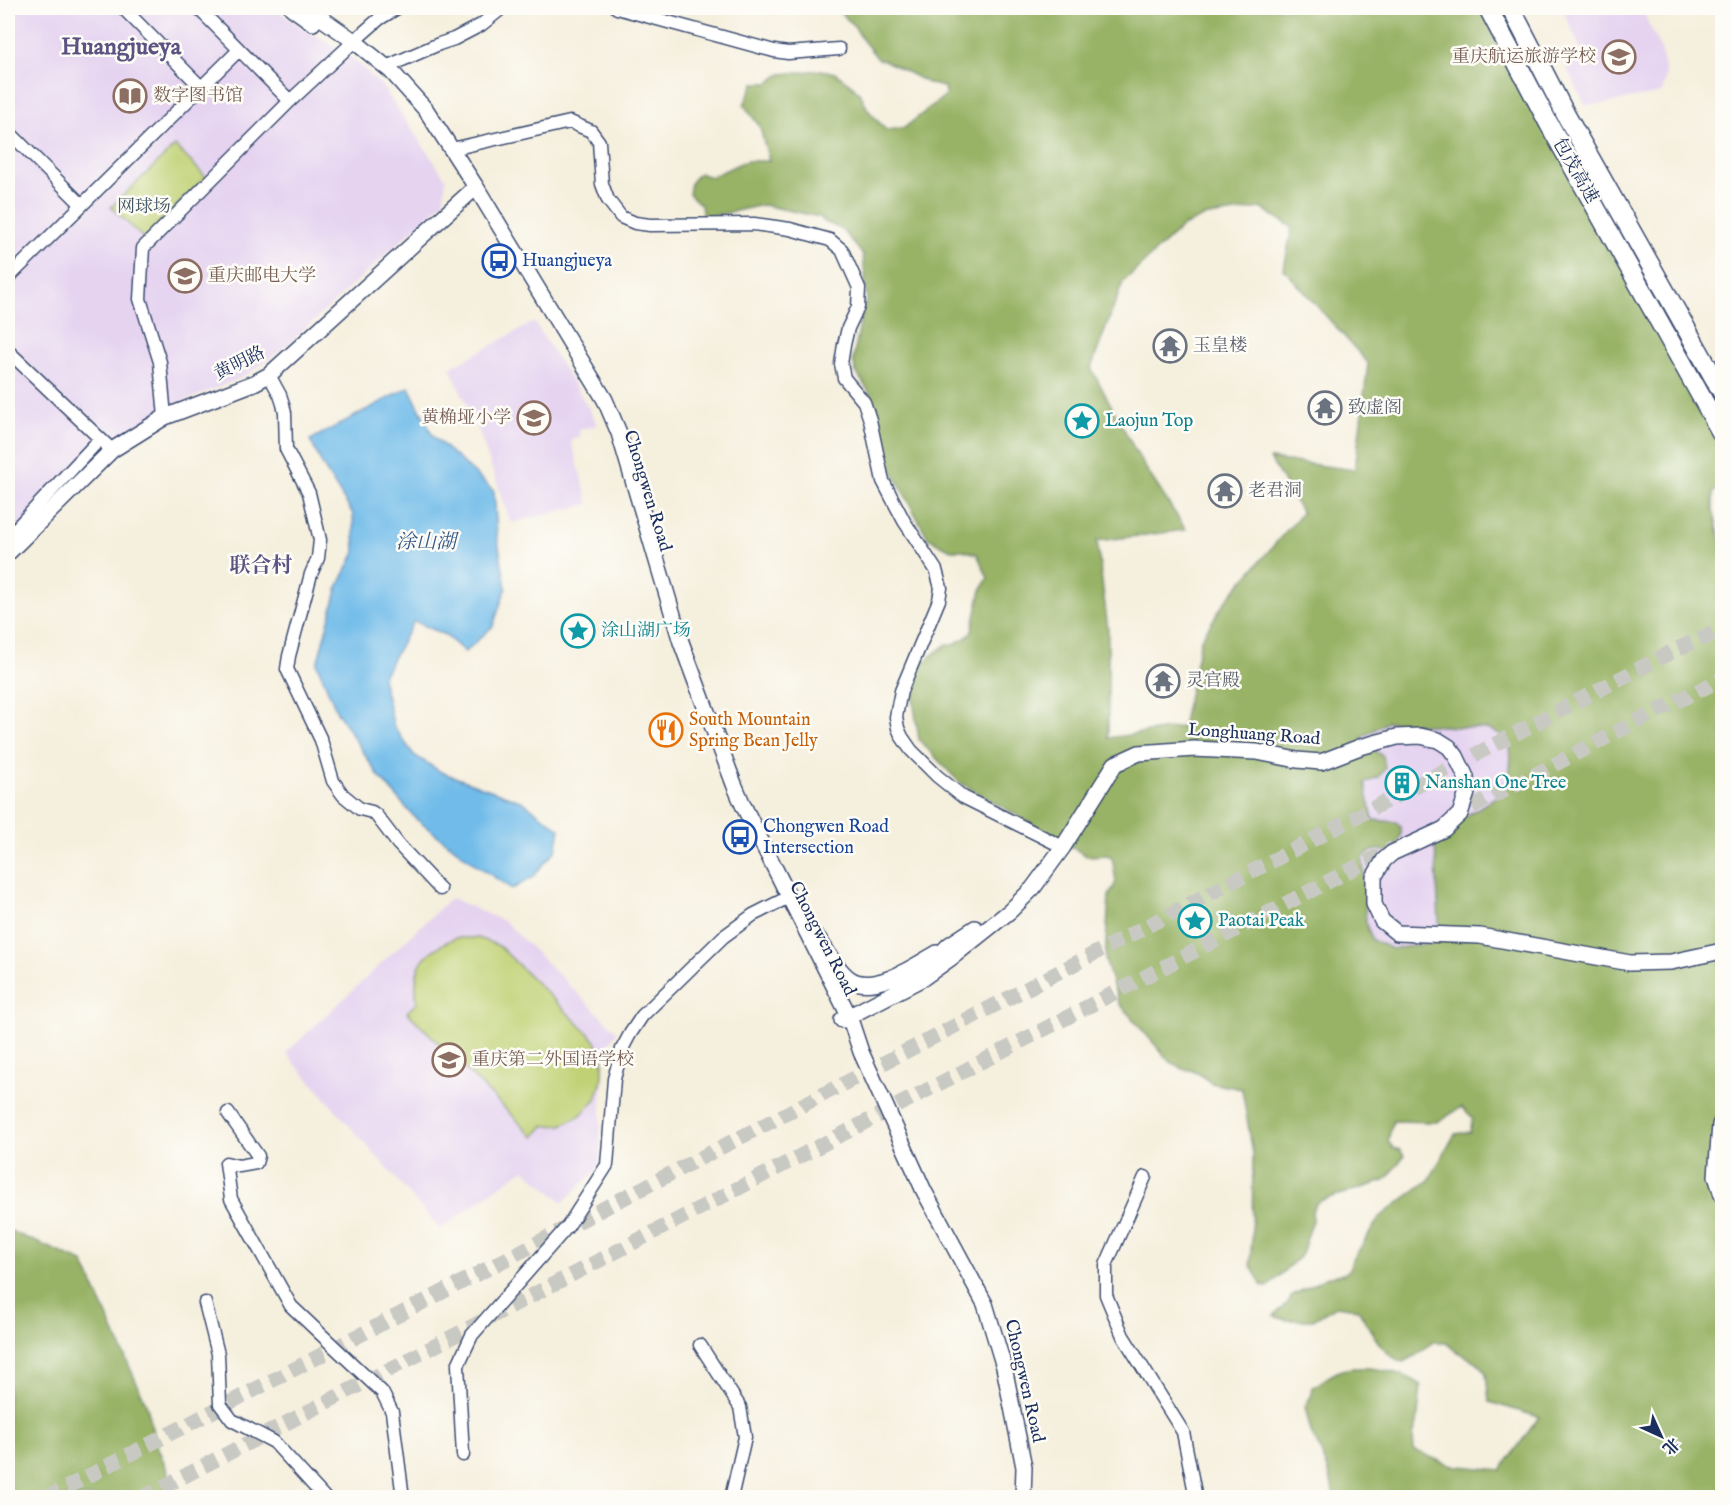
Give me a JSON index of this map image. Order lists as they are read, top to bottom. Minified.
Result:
{"streets":{"highway":["包茂高速"],"main road":["黄明路","Chongwen Road","Longhuang Road"]},"crossings":[["黄明路","Chongwen Road"],["Chongwen Road","Longhuang Road"]],"districts":["Huangjueya","联合村"],"water":["涂山湖"],"parks":["网球场"],"places":{"school or university":["重庆航运旅游学校","重庆邮电大学","黄桷垭小学","重庆第二外国语学校"],"library":["数字图书馆"],"bus stop":["Huangjueya","Chongwen Road Intersection"],"temple":["玉皇楼","致虚阁","老君洞","灵官殿"],"place":["Laojun Top","涂山湖广场","Paotai Peak"],"restaurant":["South Mountain Spring Bean Jelly"],"building":["Nanshan One Tree"]},"north":"bottom right"}
